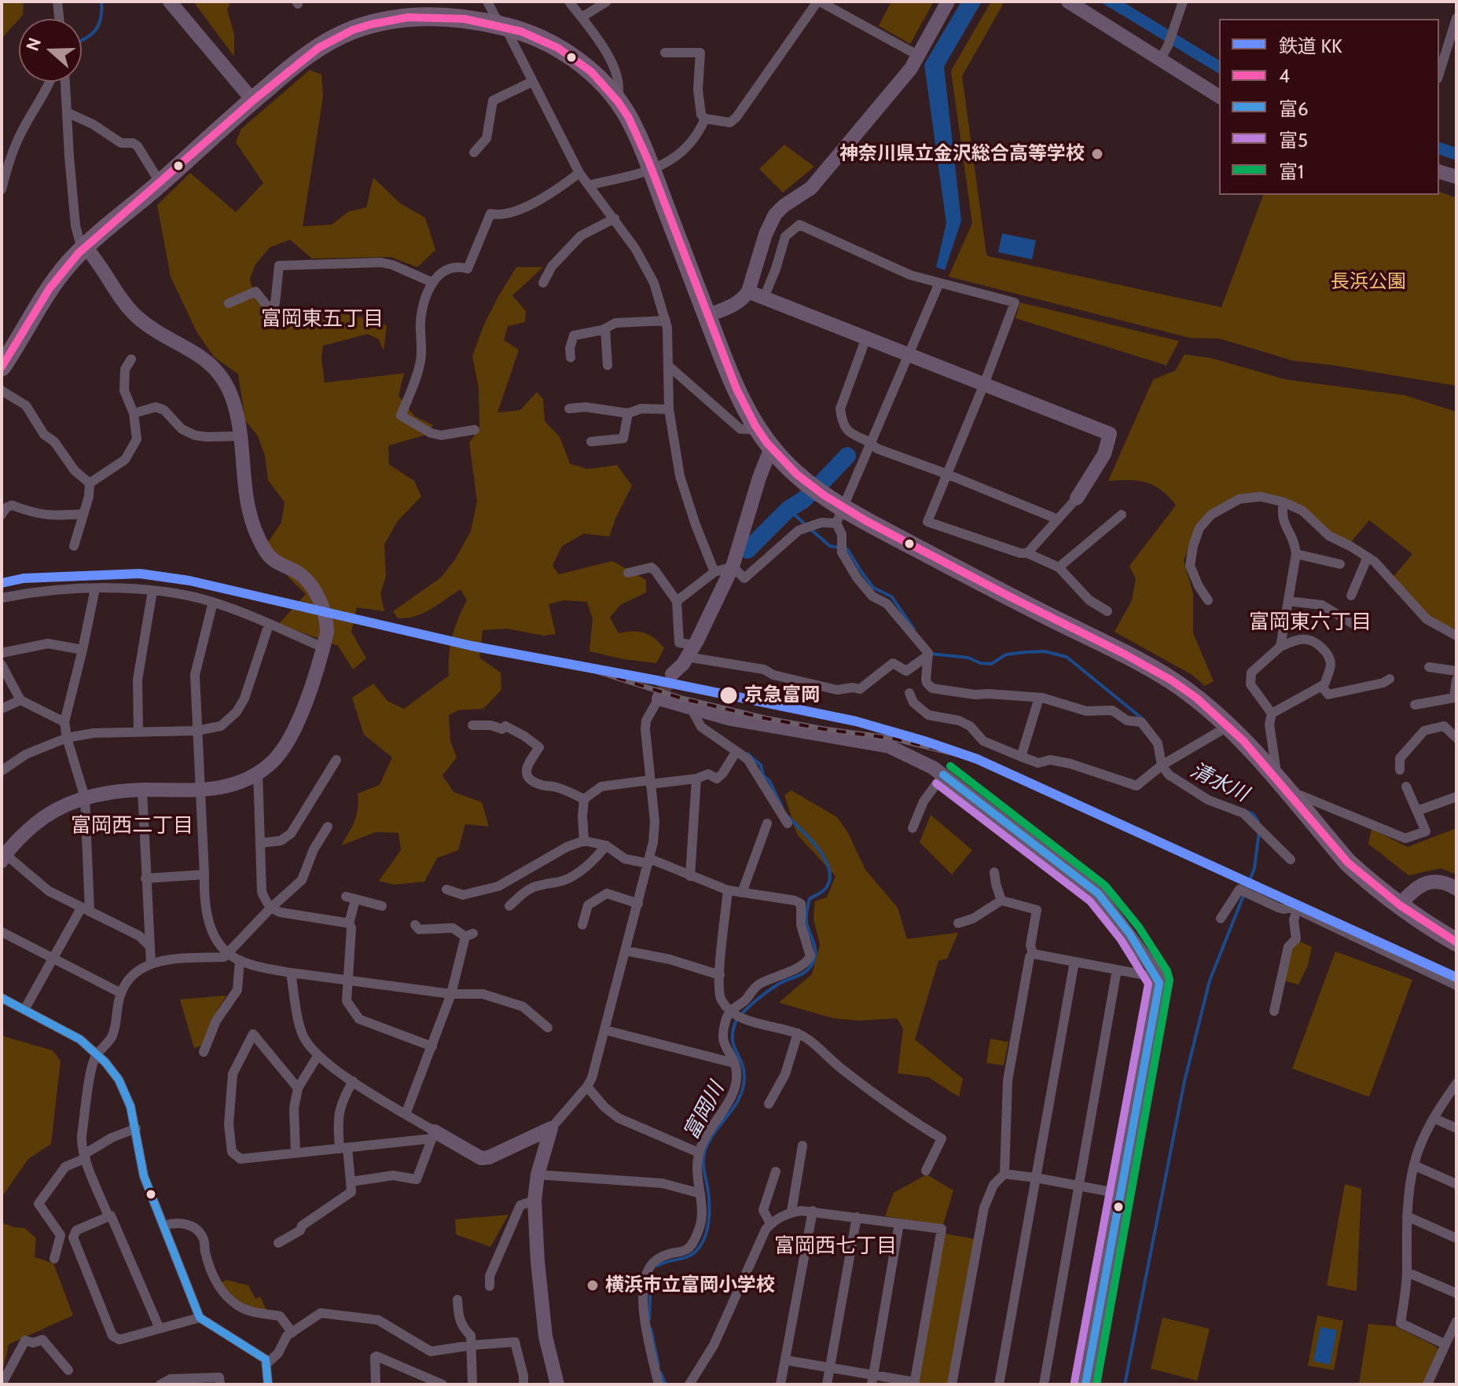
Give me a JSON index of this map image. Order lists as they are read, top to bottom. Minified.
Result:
{"districts":["富岡東五丁目","富岡東六丁目","富岡西二丁目","富岡西七丁目"],"water":["清水川","富岡川"],"parks":["長浜公園"],"places":["神奈川県立金沢総合高等学校","京急富岡","横浜市立富岡小学校"],"lines":["transit line 4","rail line KK","transit line 富1","transit line 富6","transit line 富5"],"legend":["鉄道 KK","4","富6","富5","富1"],"north":"left"}
